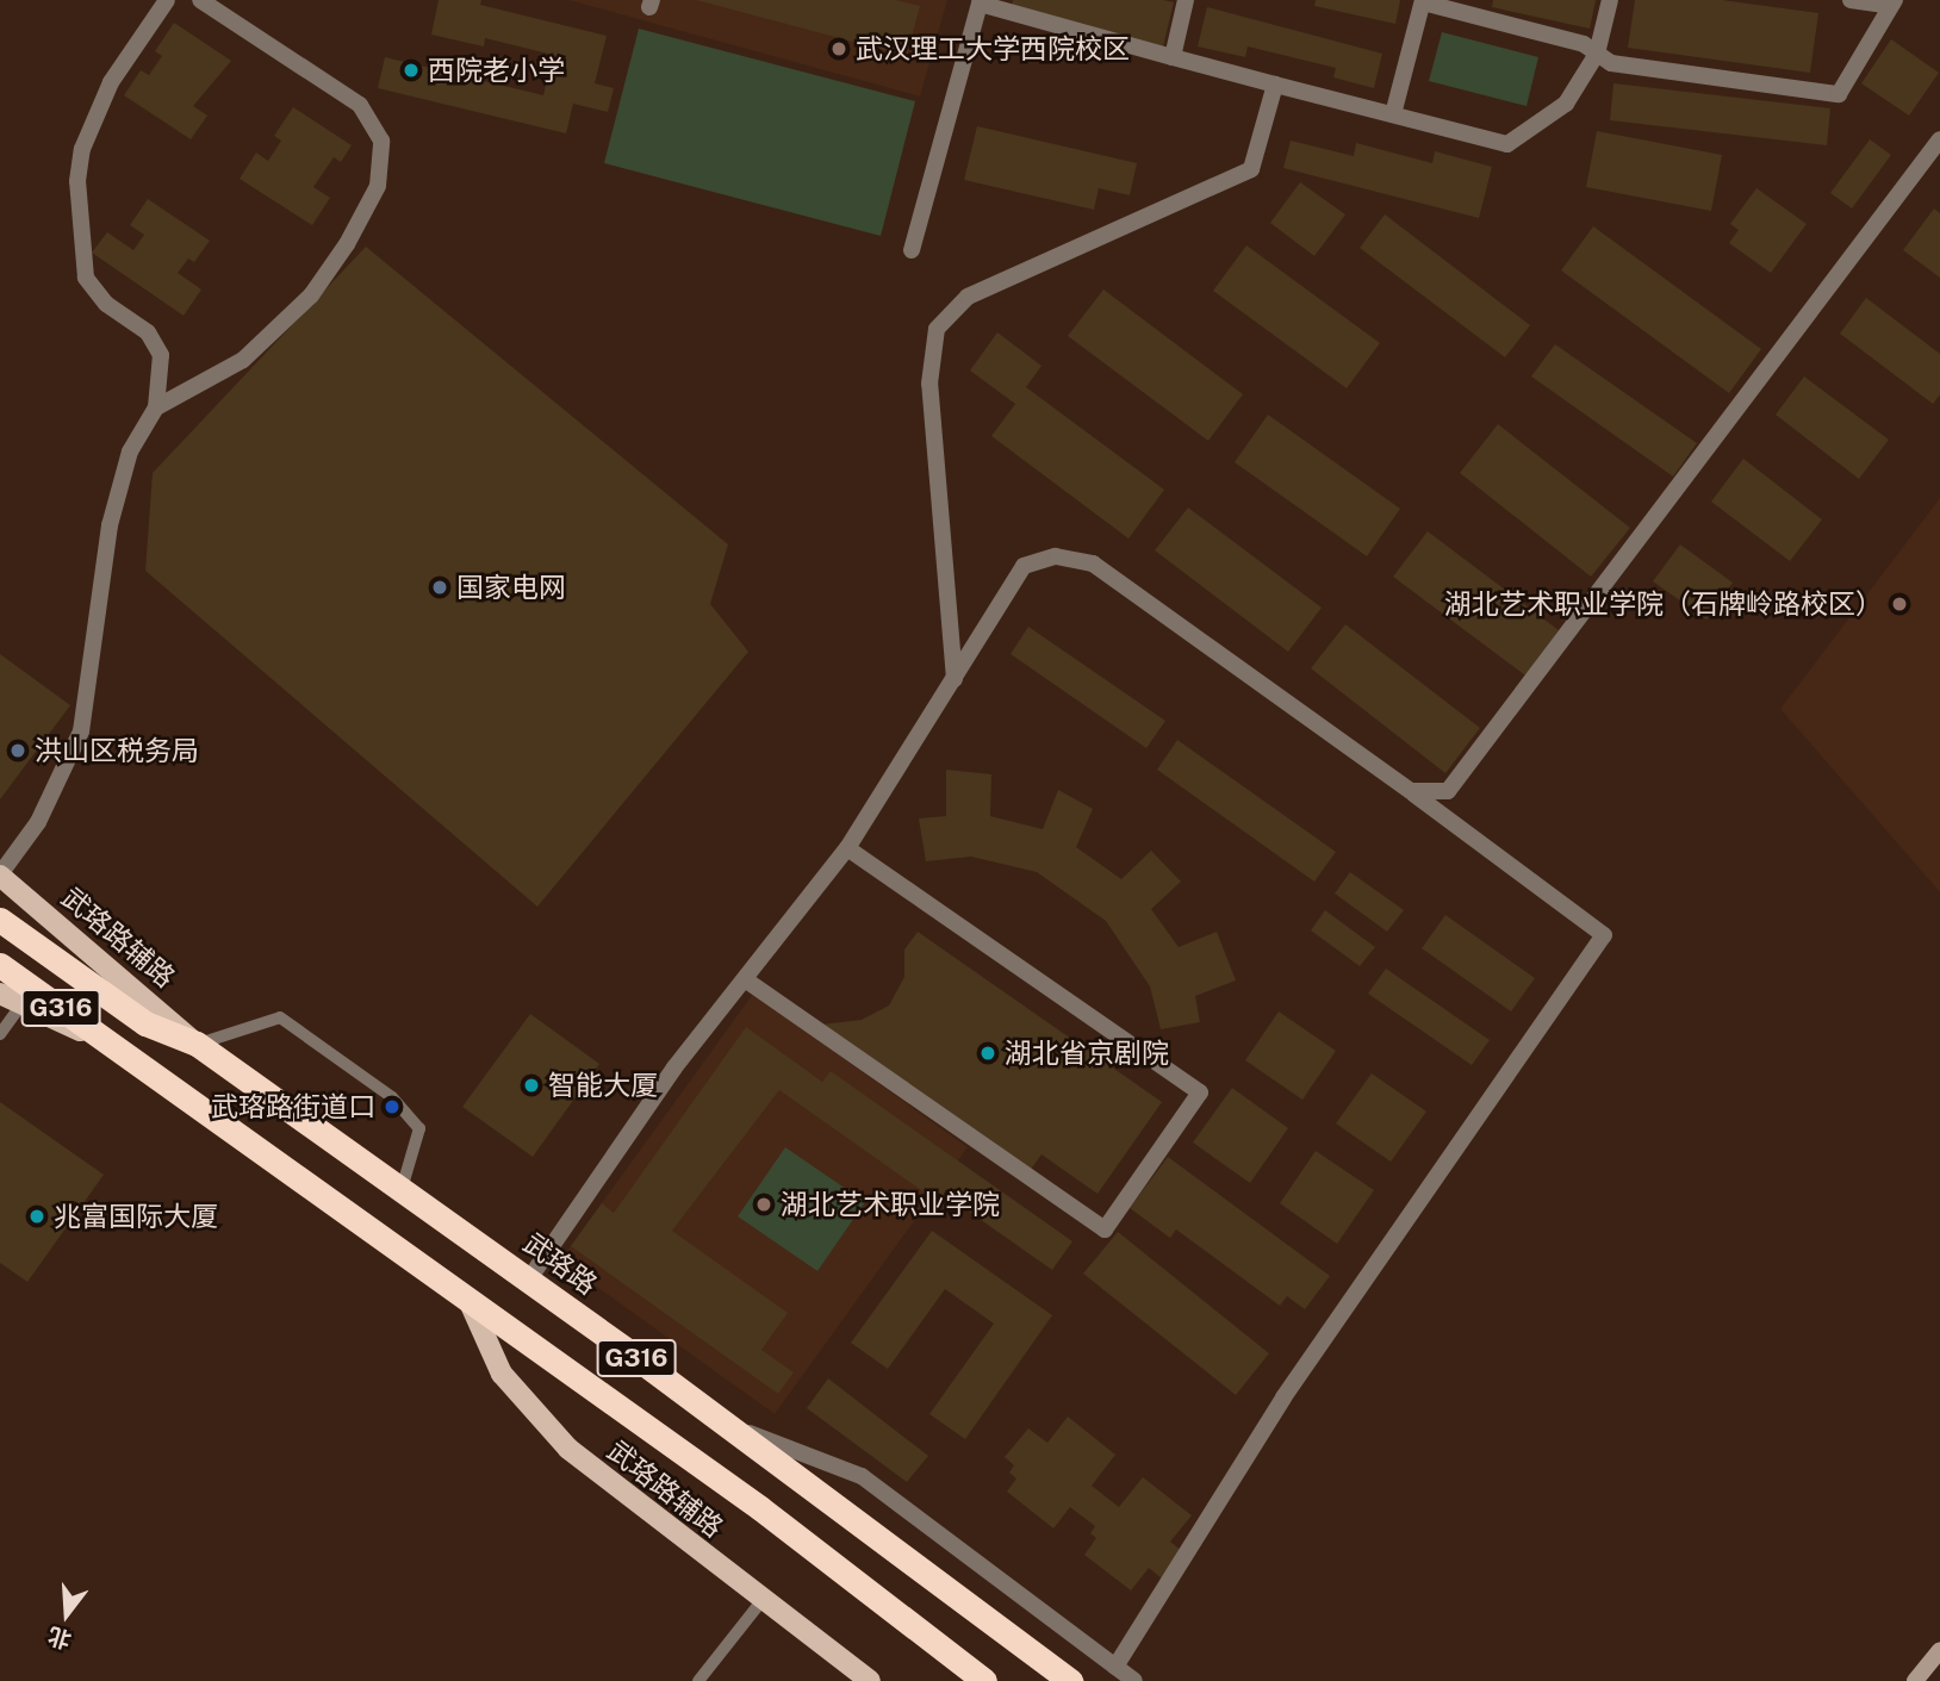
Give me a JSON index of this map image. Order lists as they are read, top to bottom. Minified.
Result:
{"streets":{"highway":["G316","武珞路"],"main road":["武珞路辅路"]},"crossings":[["武珞路辅路","G316"],["武珞路辅路","武珞路"]],"places":["武汉理工大学西院校区","西院老小学","国家电网","湖北艺术职业学院（石牌岭路校区）","洪山区税务局","湖北省京剧院","智能大厦","武珞路街道口","湖北艺术职业学院","兆富国际大厦"],"north":"bottom"}
